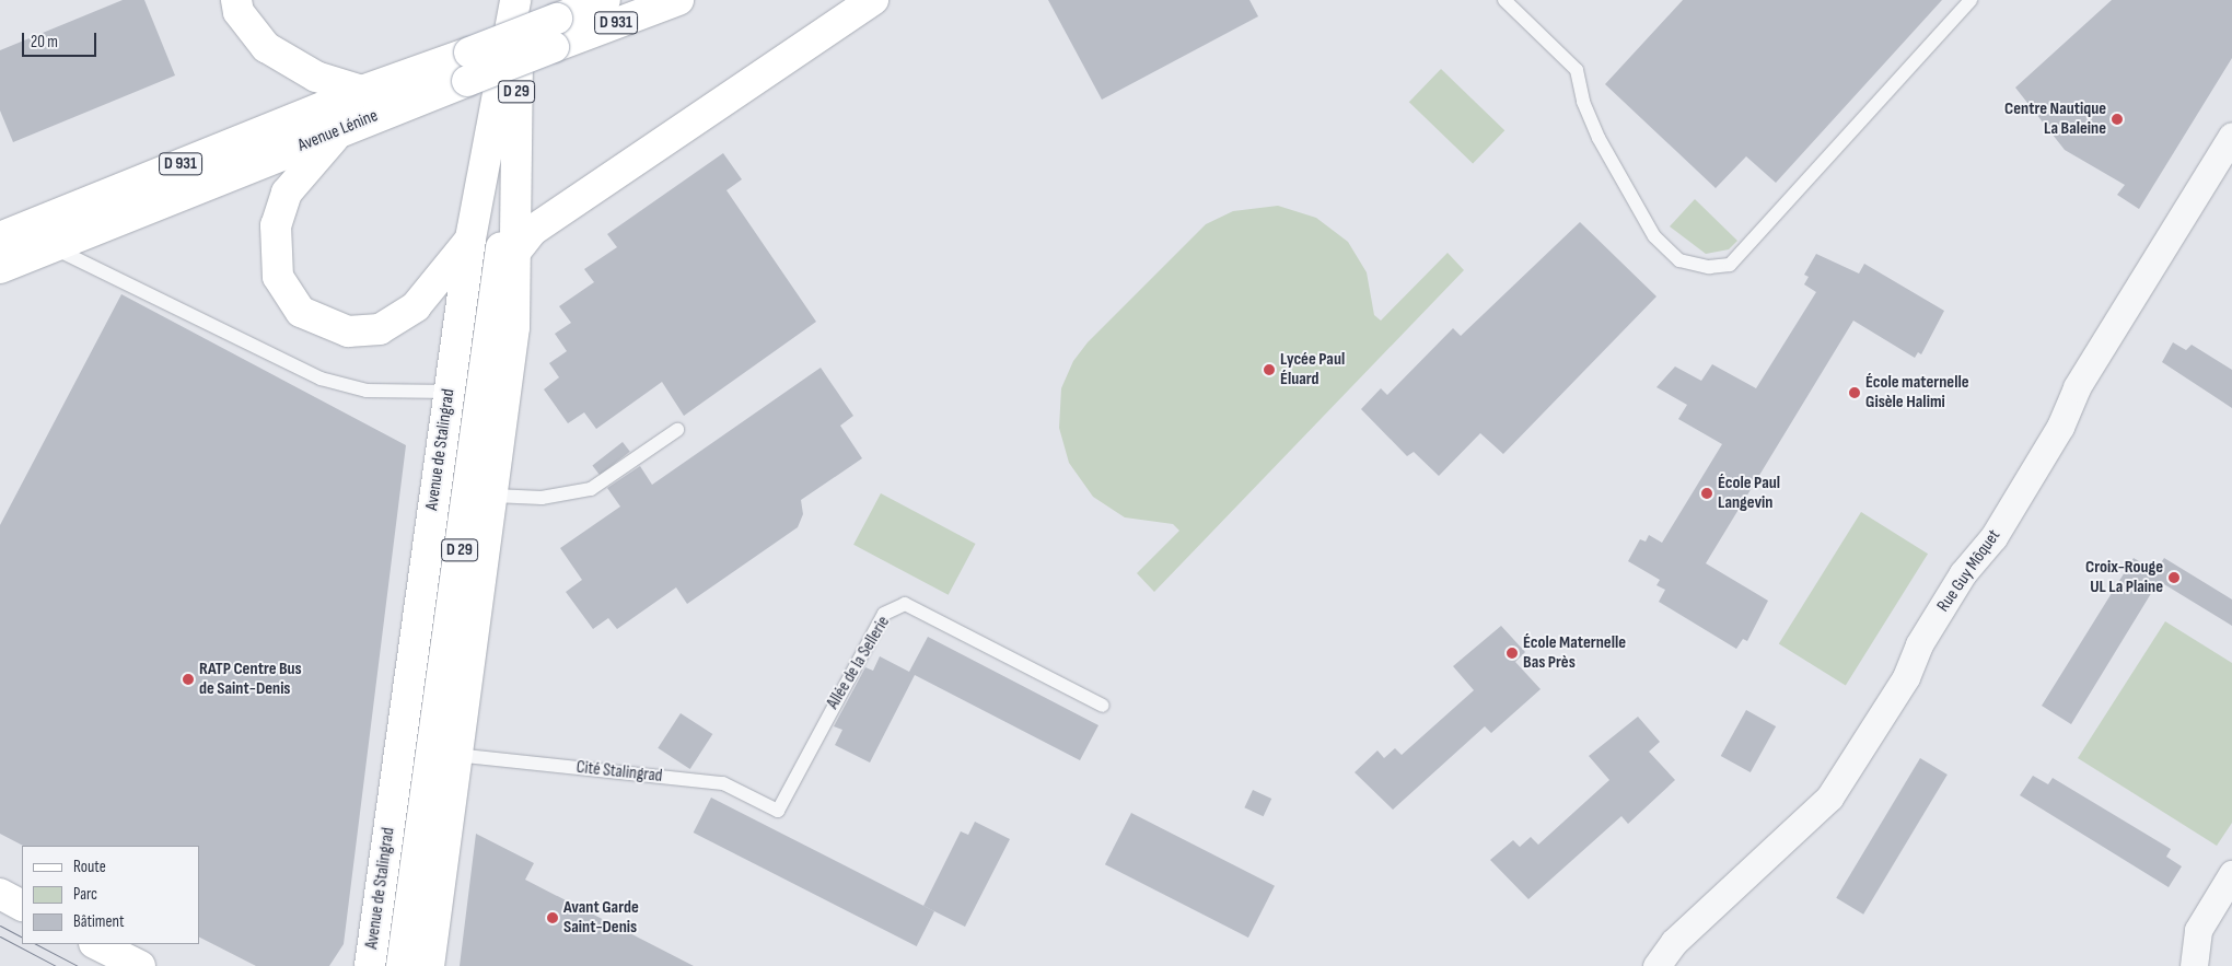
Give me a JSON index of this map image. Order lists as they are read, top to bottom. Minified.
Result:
{"streets":{"main road":["D 931","D 29","Avenue Lénine","Avenue de Stalingrad"],"street":["Rue Guy Môquet"],"lane":["Allée de la Sellerie","Cité Stalingrad"]},"crossings":[["D 29","Avenue de Stalingrad"],["Avenue de Stalingrad","Cité Stalingrad"],["Allée de la Sellerie","Cité Stalingrad"]],"places":["Centre Nautique La Baleine","Lycée Paul Éluard","École maternelle Gisèle Halimi","École Paul Langevin","Croix-Rouge UL La Plaine","École Maternelle Bas Près","RATP Centre Bus de Saint-Denis","Avant Garde Saint-Denis"],"legend":["Route","Parc","Bâtiment"],"scale_bar":"20 m"}
